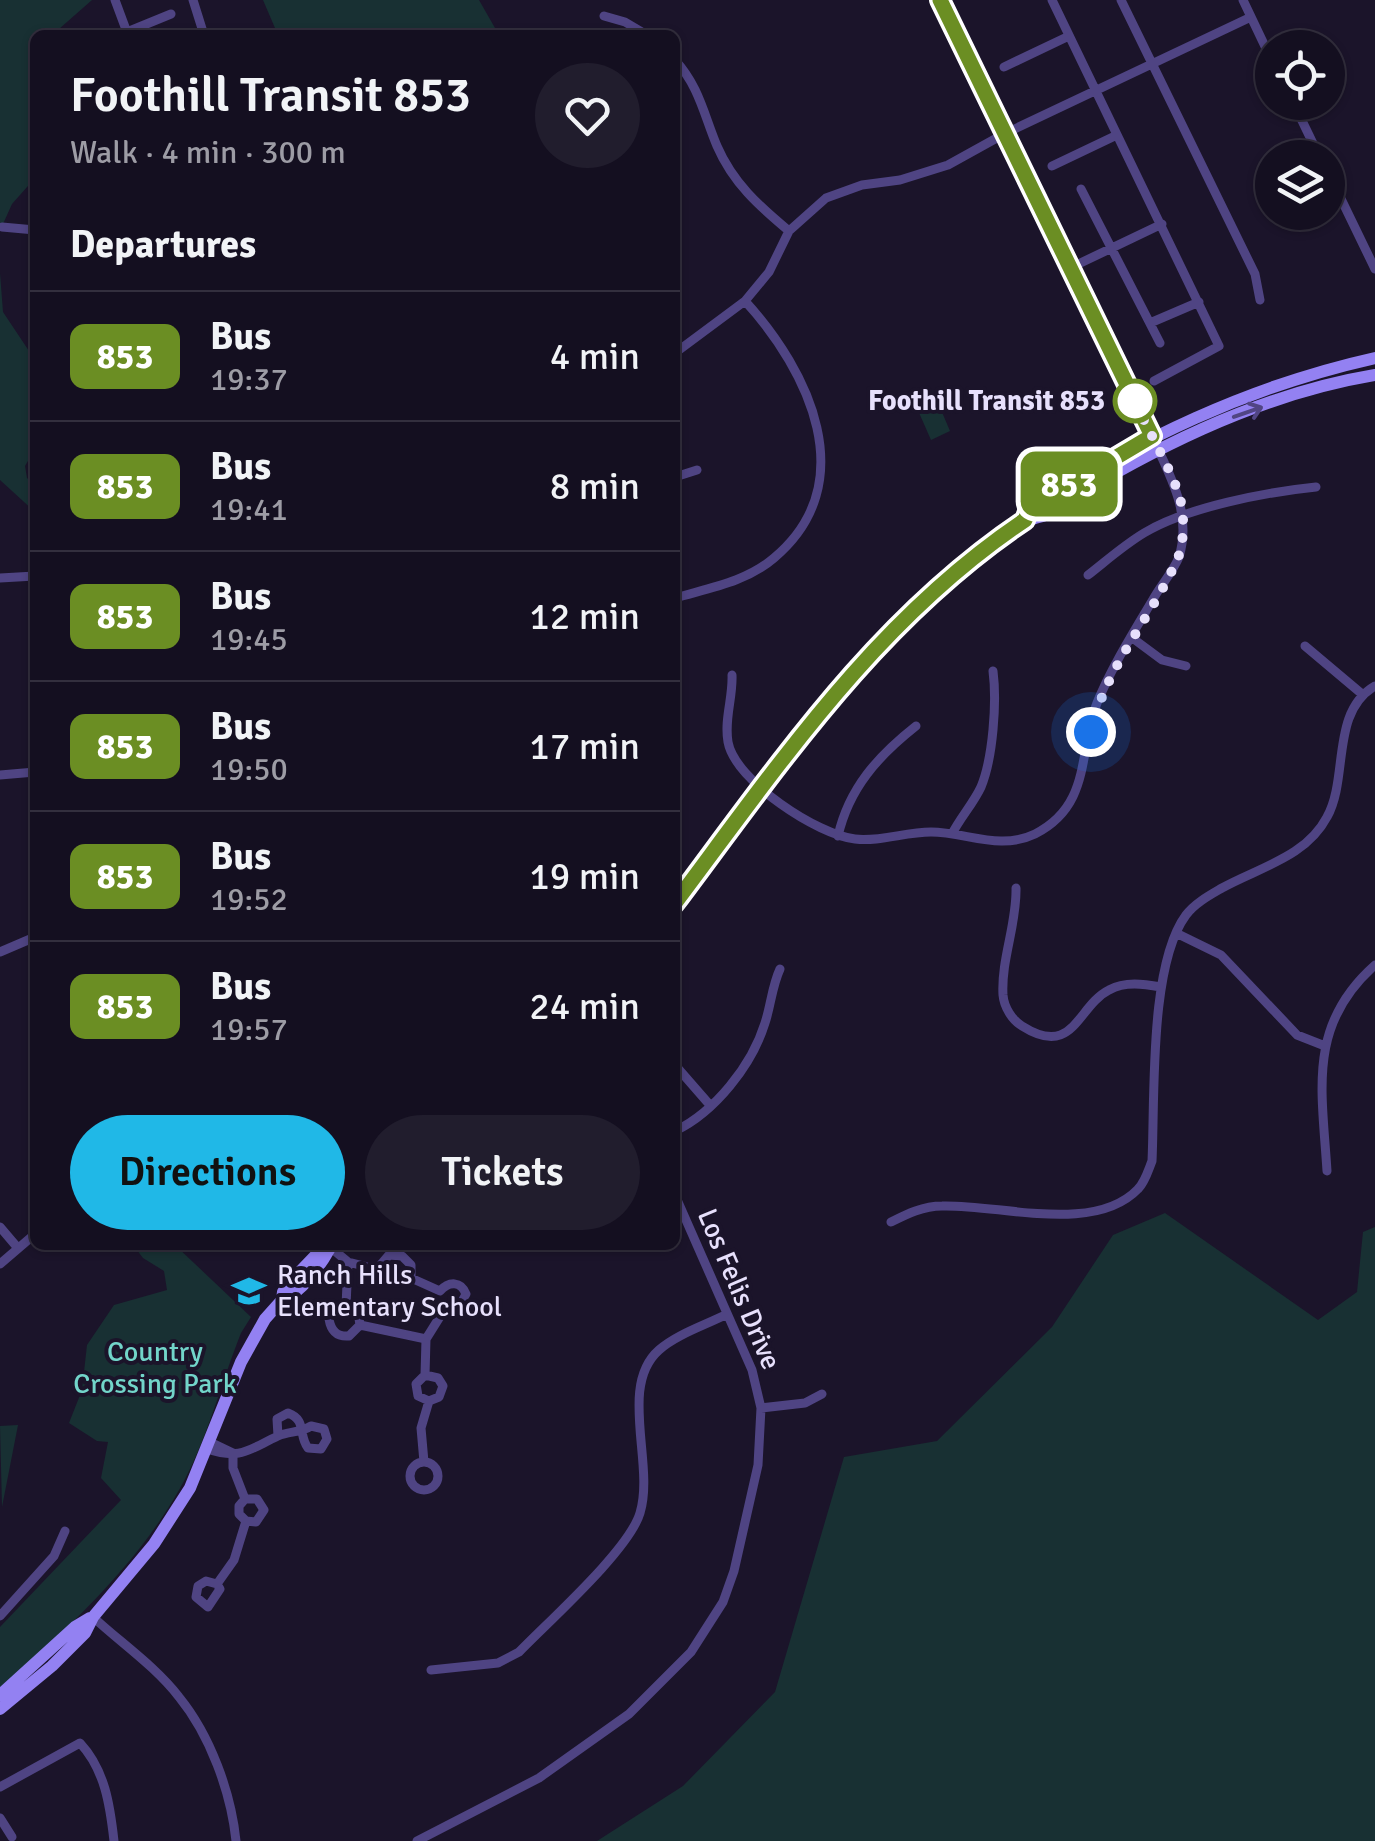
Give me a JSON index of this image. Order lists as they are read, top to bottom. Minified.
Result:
{"streets":{"street":["Los Felis Drive"]},"parks":["Country Crossing Park"],"places":{"other":["Foothill Transit 853"],"school or university":["Ranch Hills Elementary School"]},"lines":["bus line 853"],"page":{"on_map":"853","heading":[["Foothill Transit 853","Walk · 4 min · 300 m"],"Departures"],"list":[{"mark":"853","name":"Bus","note":"19:37","value":"4 min"},{"mark":"853","name":"Bus","note":"19:41","value":"8 min"},{"mark":"853","name":"Bus","note":"19:45","value":"12 min"},{"mark":"853","name":"Bus","note":"19:50","value":"17 min"},{"mark":"853","name":"Bus","note":"19:52","value":"19 min"},{"mark":"853","name":"Bus","note":"19:57","value":"24 min"}],"buttons":["Directions","Tickets"]}}
